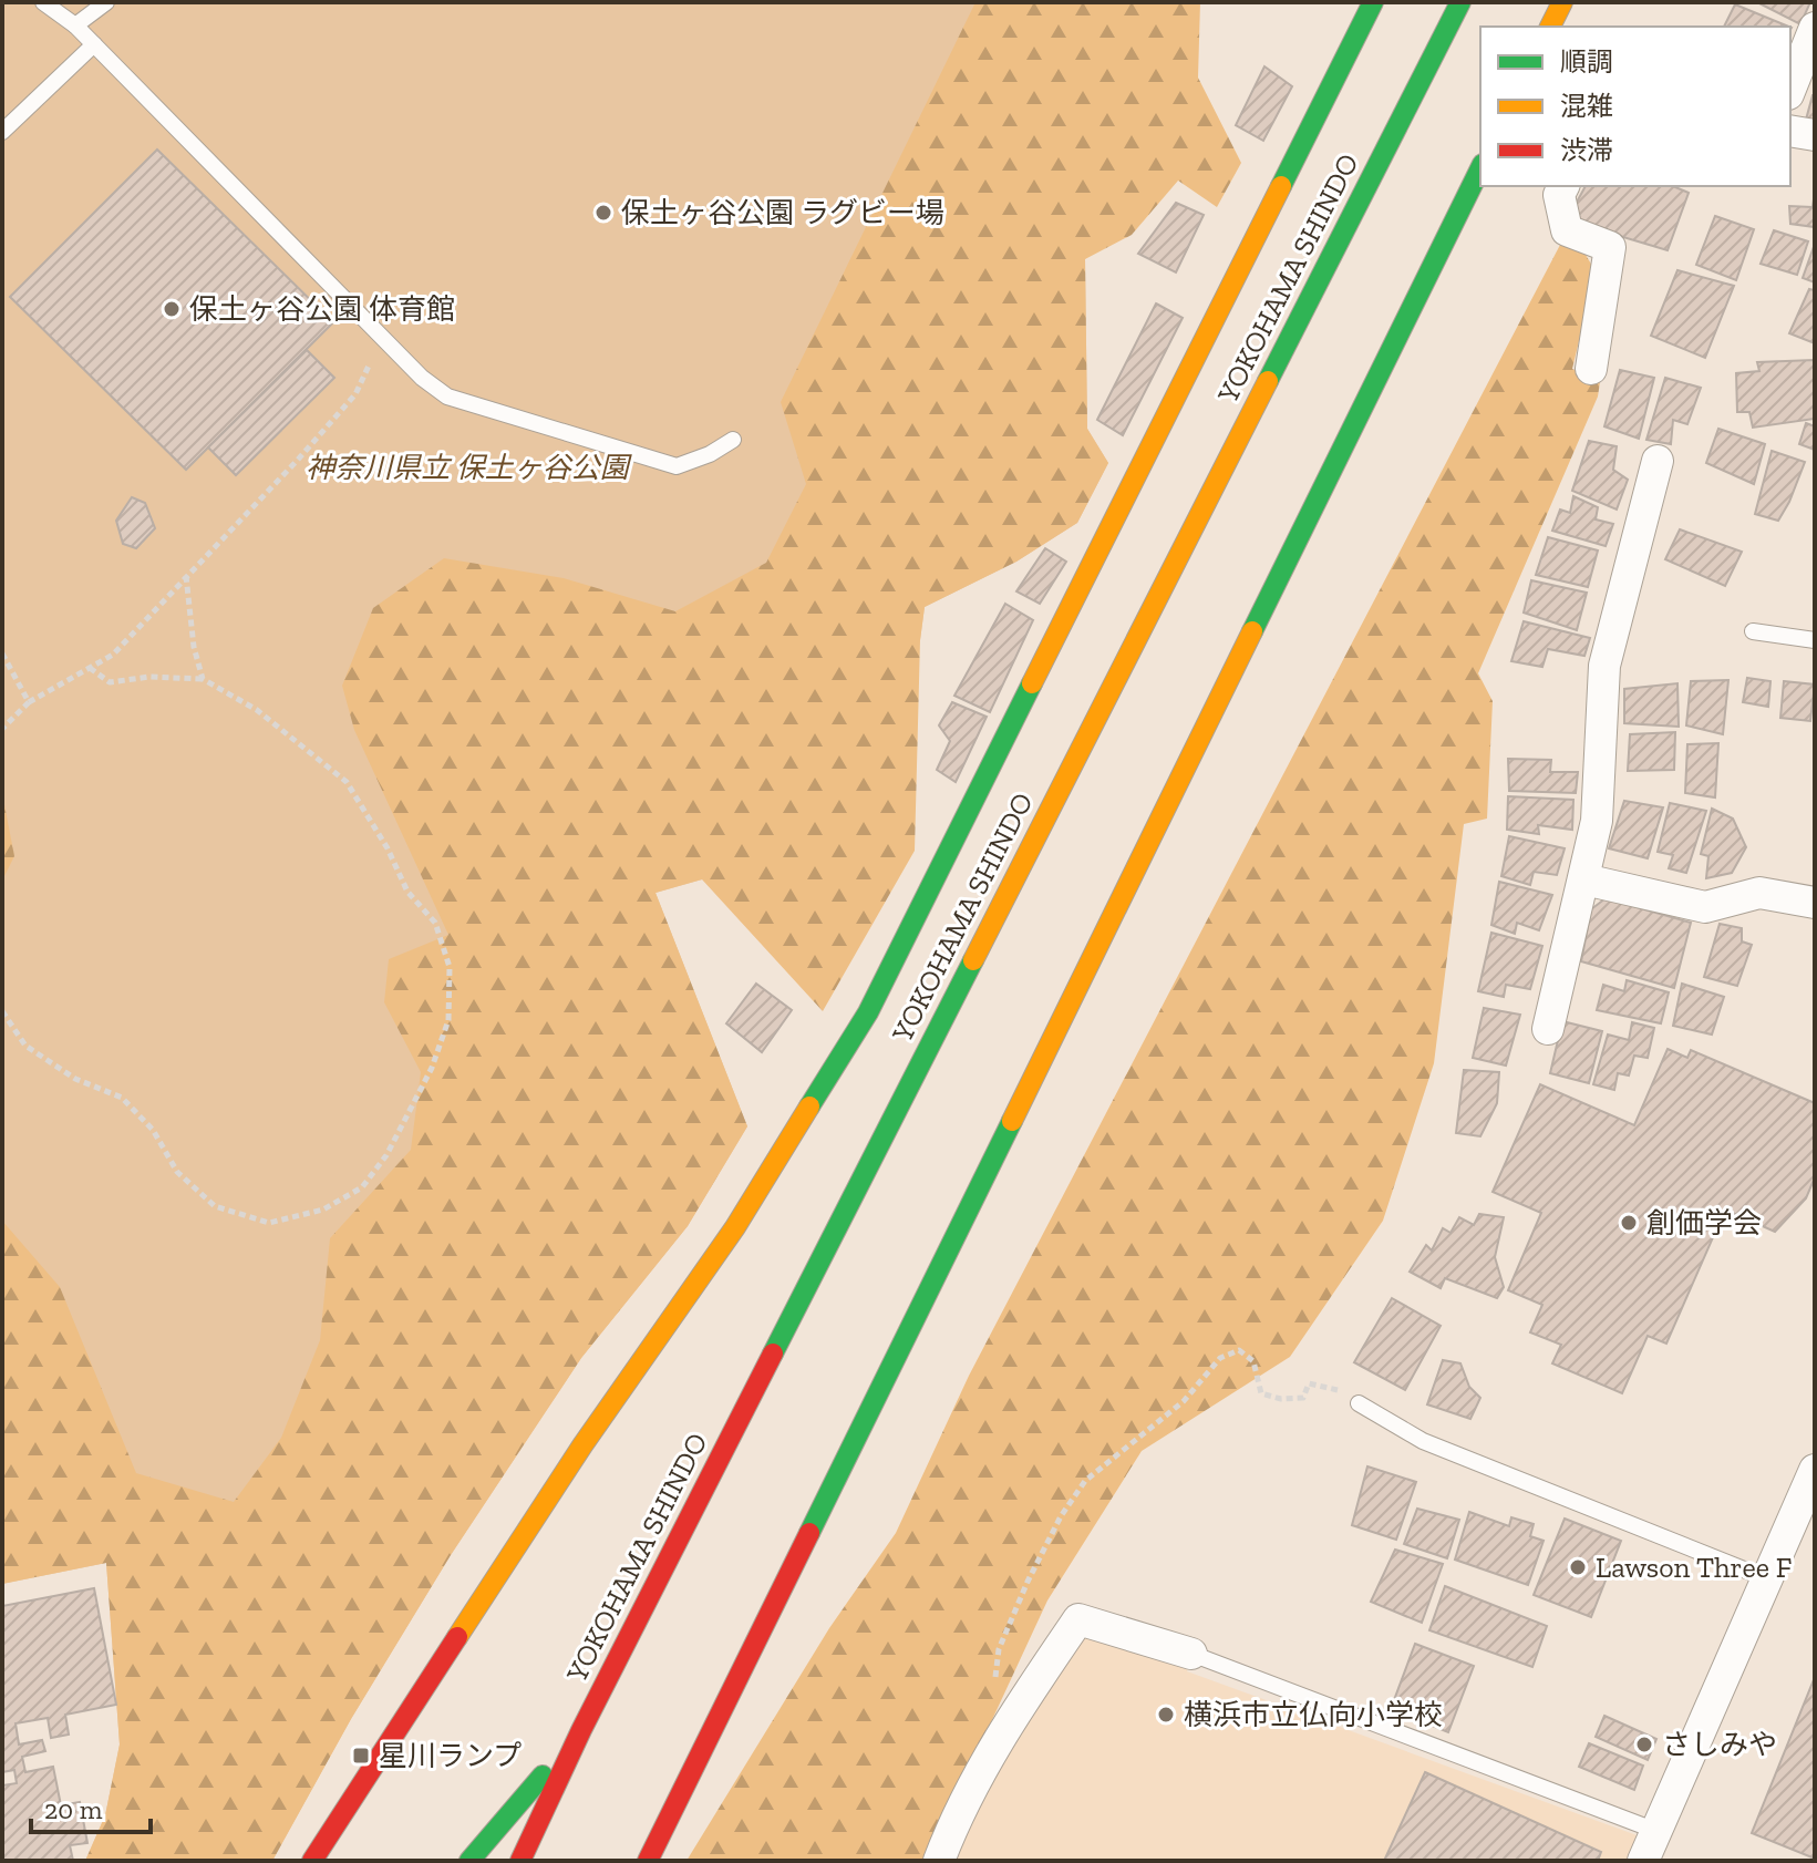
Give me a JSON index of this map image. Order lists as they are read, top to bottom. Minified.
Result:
{"streets":{"main road":["YOKOHAMA SHINDO"]},"parks":["神奈川県立 保土ヶ谷公園"],"places":{"other":["保土ヶ谷公園 ラグビー場","保土ヶ谷公園 体育館","創価学会","Lawson Three F","横浜市立仏向小学校","さしみや"],"transit":["星川ランプ"]},"legend":["順調","混雑","渋滞"],"scale_bar":"20 m"}
